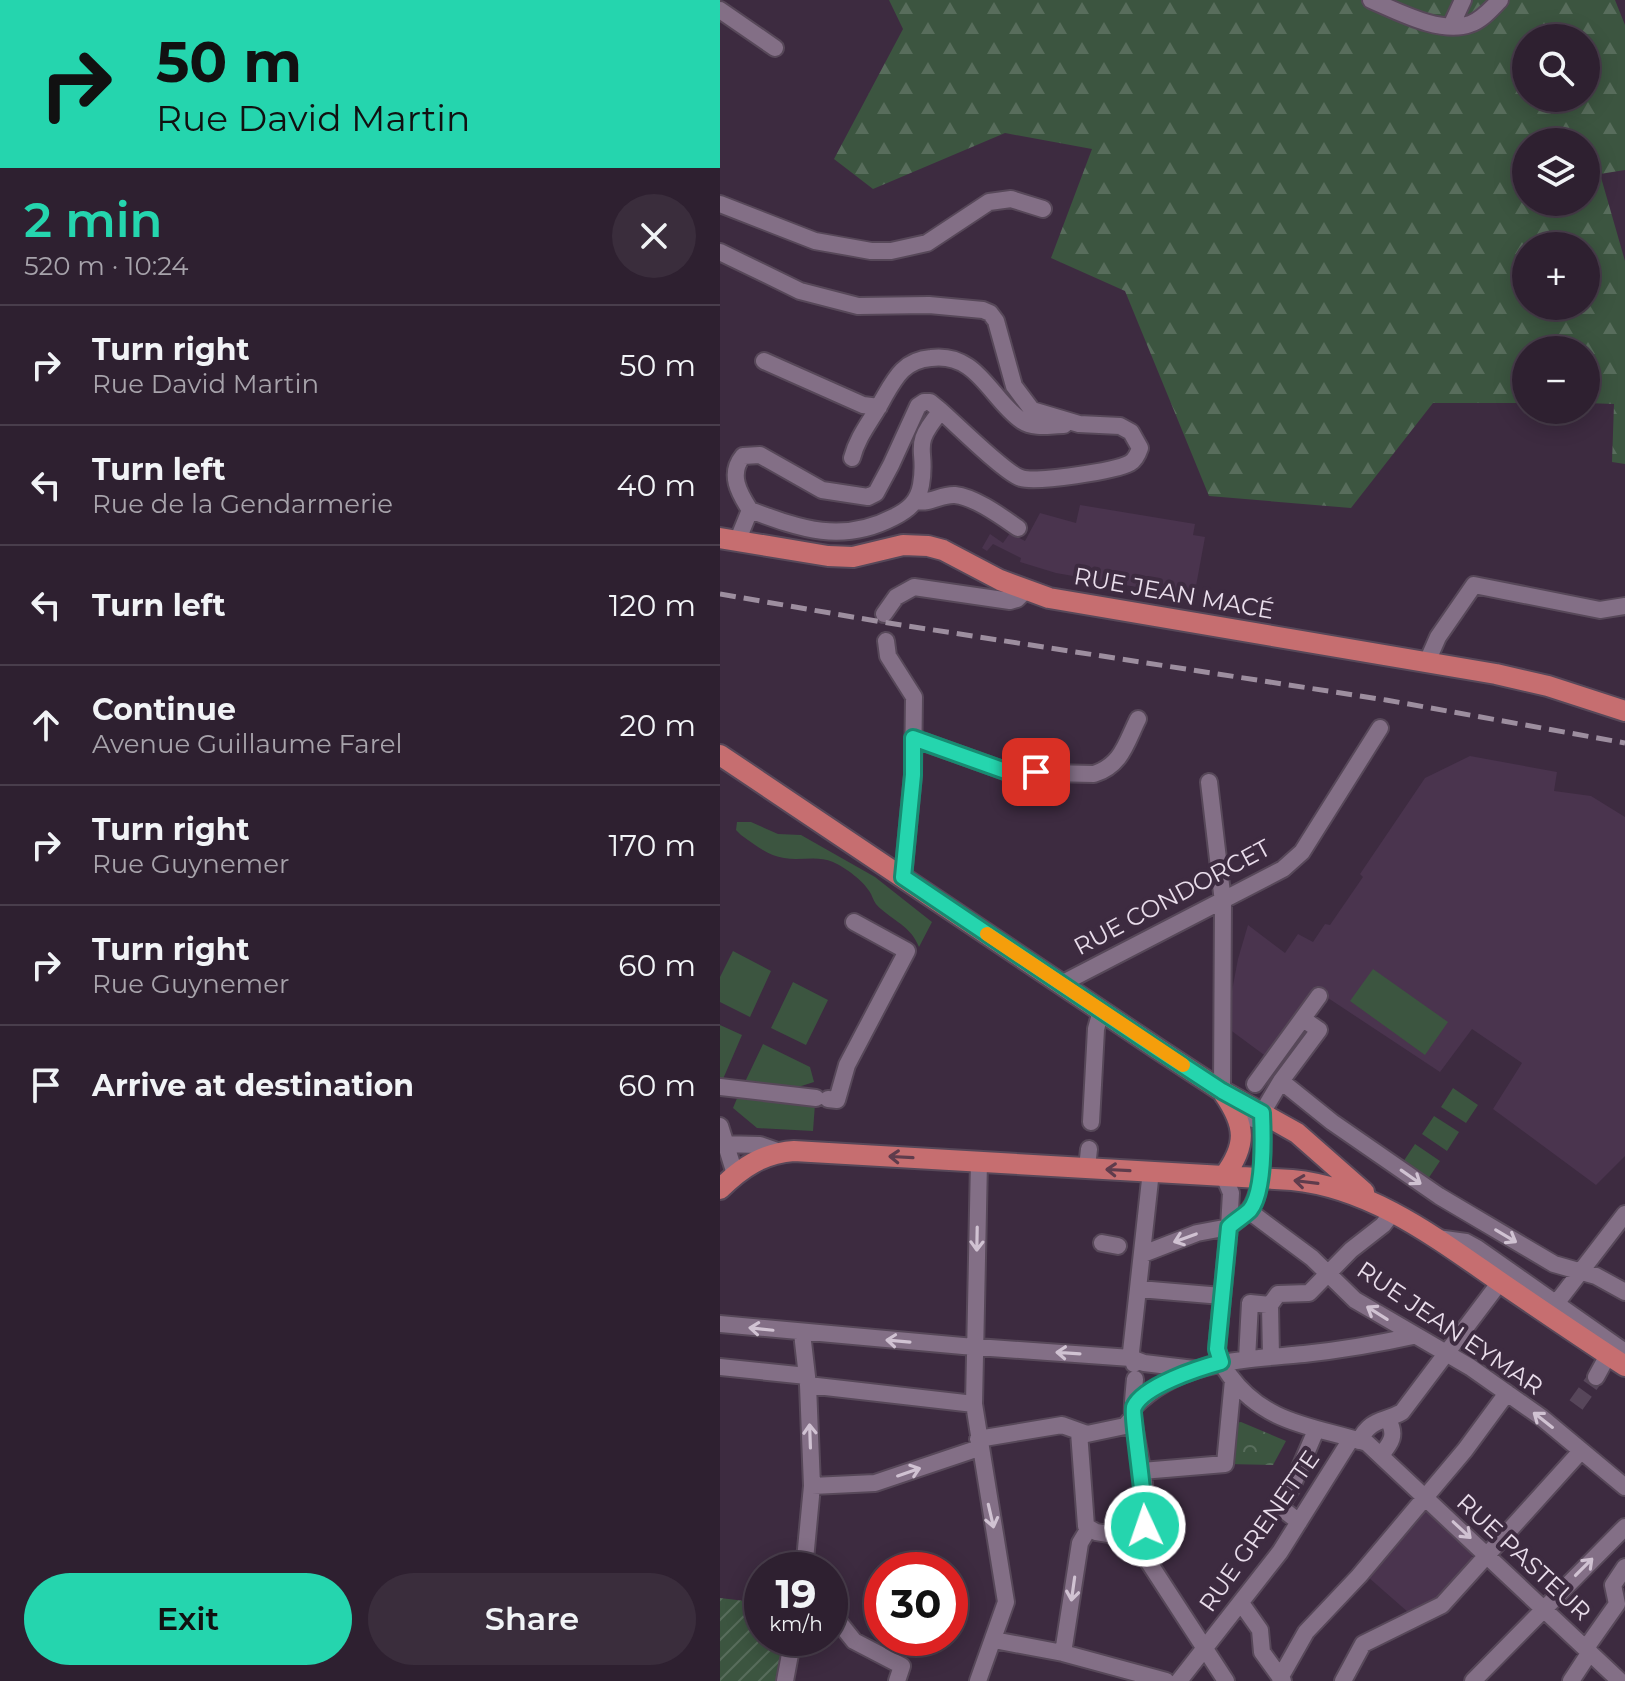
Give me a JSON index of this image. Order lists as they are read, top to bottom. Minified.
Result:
{"streets":{"main road":["RUE JEAN MACÉ"],"street":["RUE CONDORCET","RUE JEAN EYMAR","RUE GRENETTE","RUE PASTEUR"]},"crossings":[["RUE GRENETTE","RUE PASTEUR"]],"page":{"turn":["50 m","Rue David Martin"],"map_buttons":["+","−"],"heading":["2 min","520 m · 10:24"],"list":[{"name":"Turn right","note":"Rue David Martin","value":"50 m"},{"name":"Turn left","note":"Rue de la Gendarmerie","value":"40 m"},{"name":"Turn left","value":"120 m"},{"name":"Continue","note":"Avenue Guillaume Farel","value":"20 m"},{"name":"Turn right","note":"Rue Guynemer","value":"170 m"},{"name":"Turn right","note":"Rue Guynemer","value":"60 m"},{"name":"Arrive at destination","value":"60 m"}],"speed":"19 km/h","limit":"30","buttons":["Exit","Share"]}}
